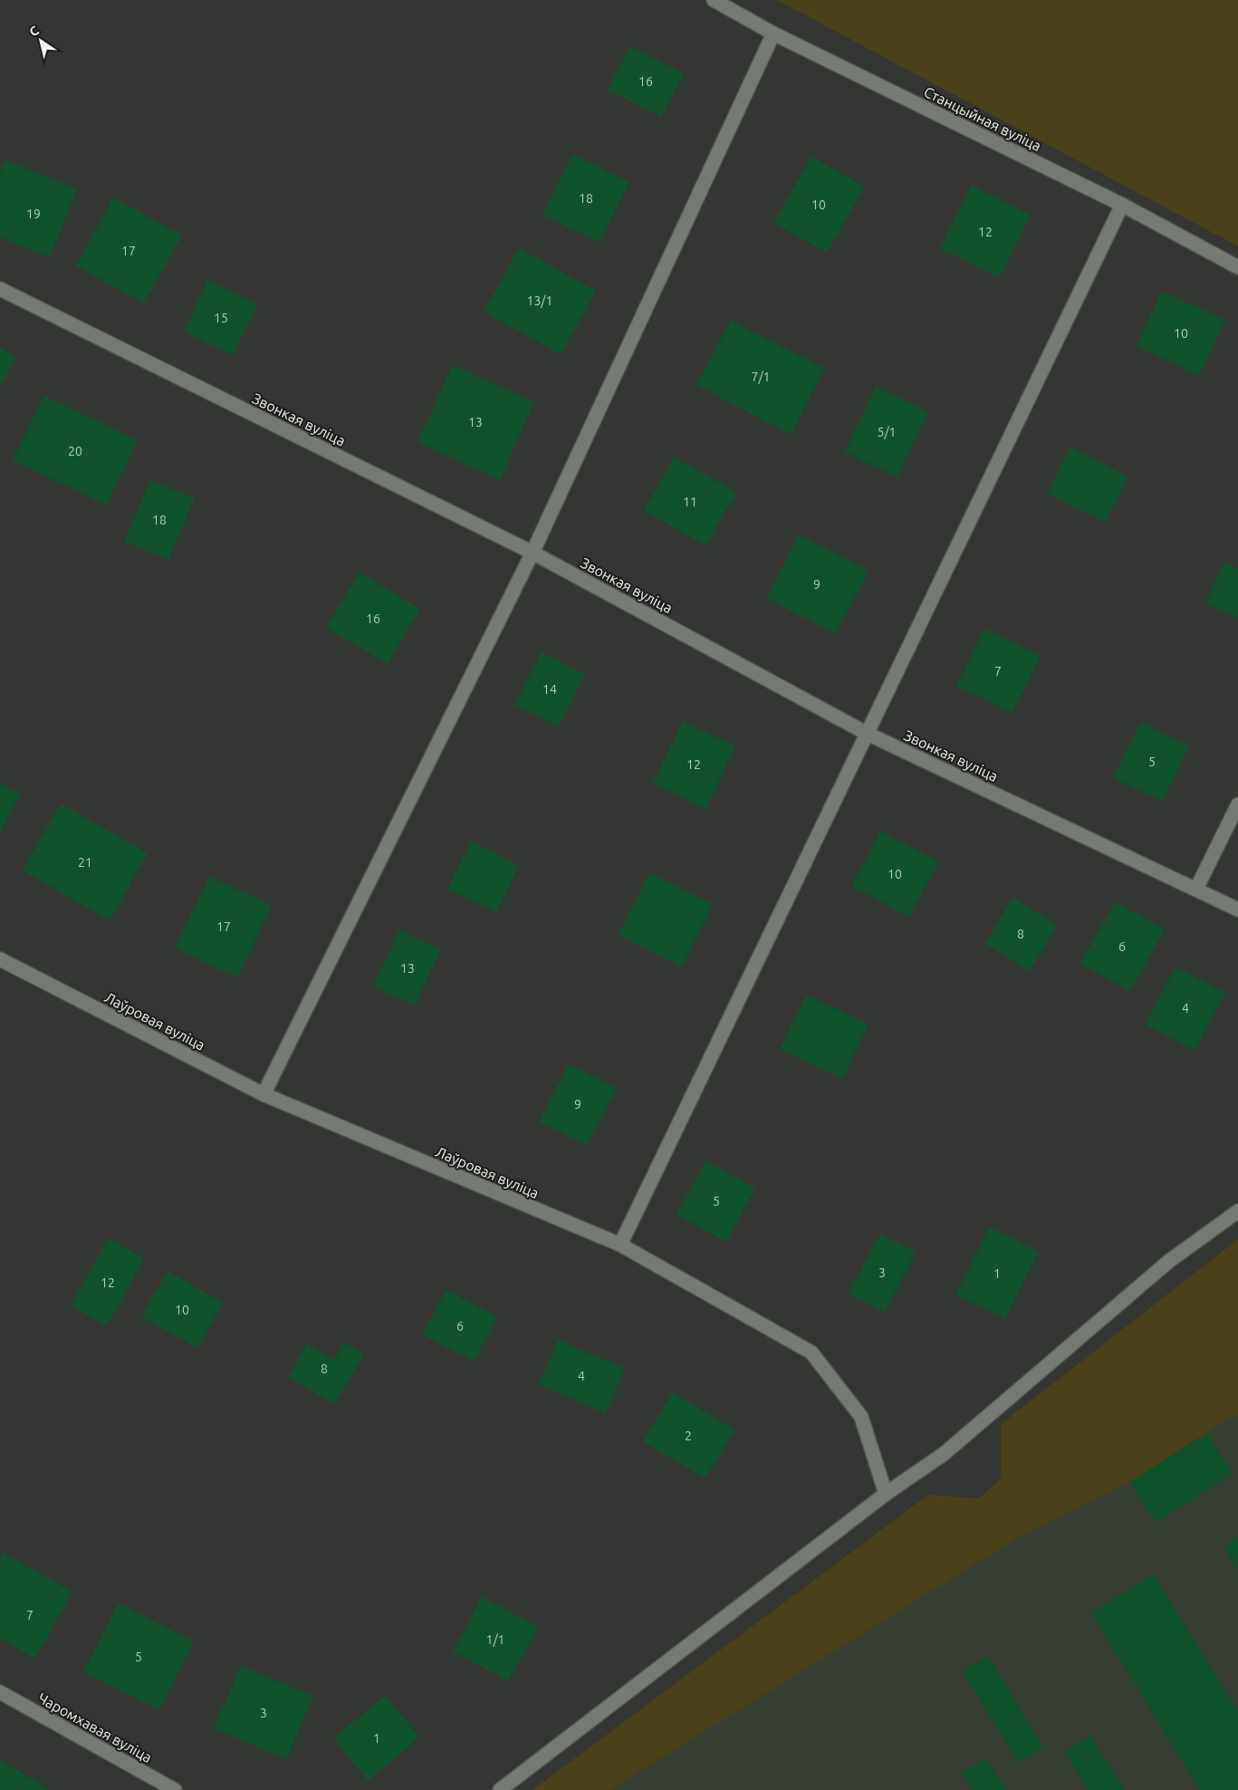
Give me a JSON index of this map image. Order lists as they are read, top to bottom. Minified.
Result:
{"streets":{"street":["Станцыйная вуліца","Звонкая вуліца","Лаўровая вуліца","Чаромхавая вуліца"]},"house_numbers":["16","18","10","19","12","17","13/1","15","10","7/1","13","5/1","20","11","18","9","16","7","14","5","12","21","10","17","8","6","13","4","9","5","3","1","12","10","6","8","4","2","7","1/1","5","3","1"],"north":"top left"}
